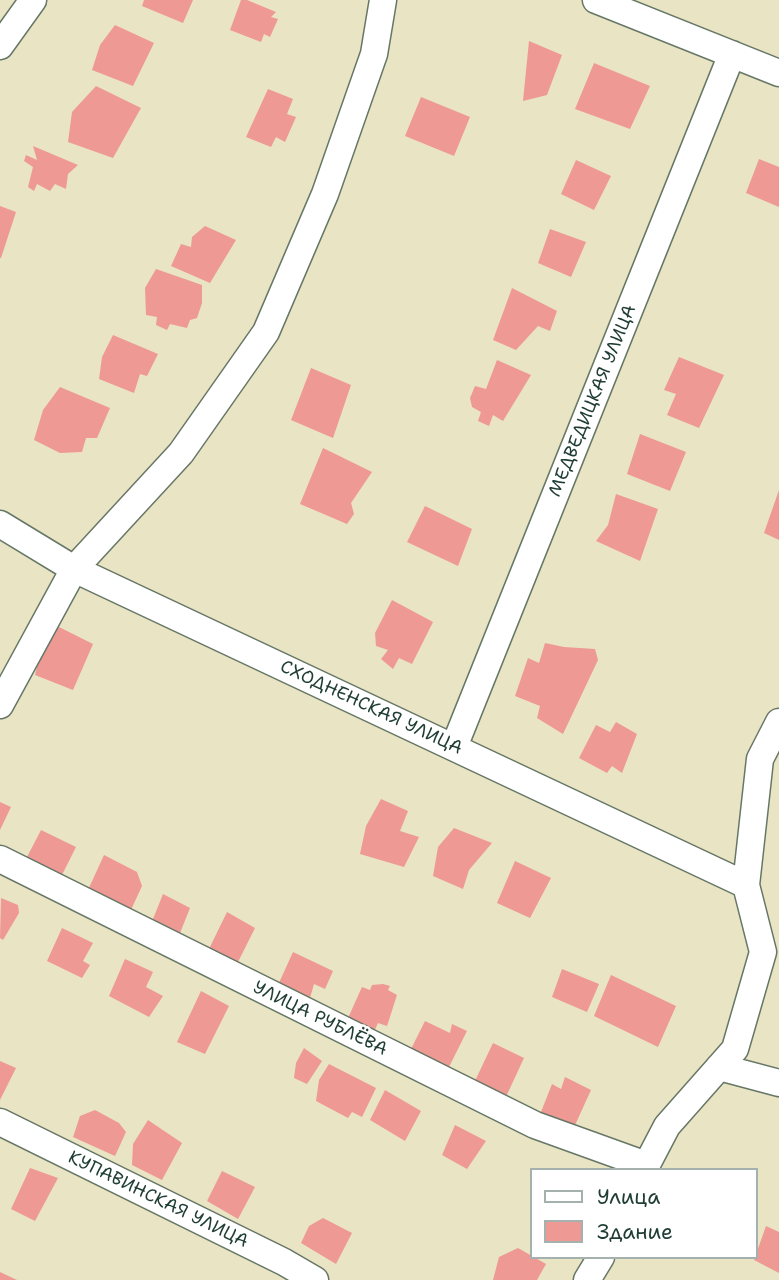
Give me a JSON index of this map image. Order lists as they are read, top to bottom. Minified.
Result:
{"streets":{"street":["МЕДВЕДИЦКАЯ УЛИЦА","СХОДНЕНСКАЯ УЛИЦА","УЛИЦА РУБЛЁВА","КУПАВИНСКАЯ УЛИЦА"]},"crossings":[["МЕДВЕДИЦКАЯ УЛИЦА","СХОДНЕНСКАЯ УЛИЦА"]],"legend":["Улица","Здание"]}
